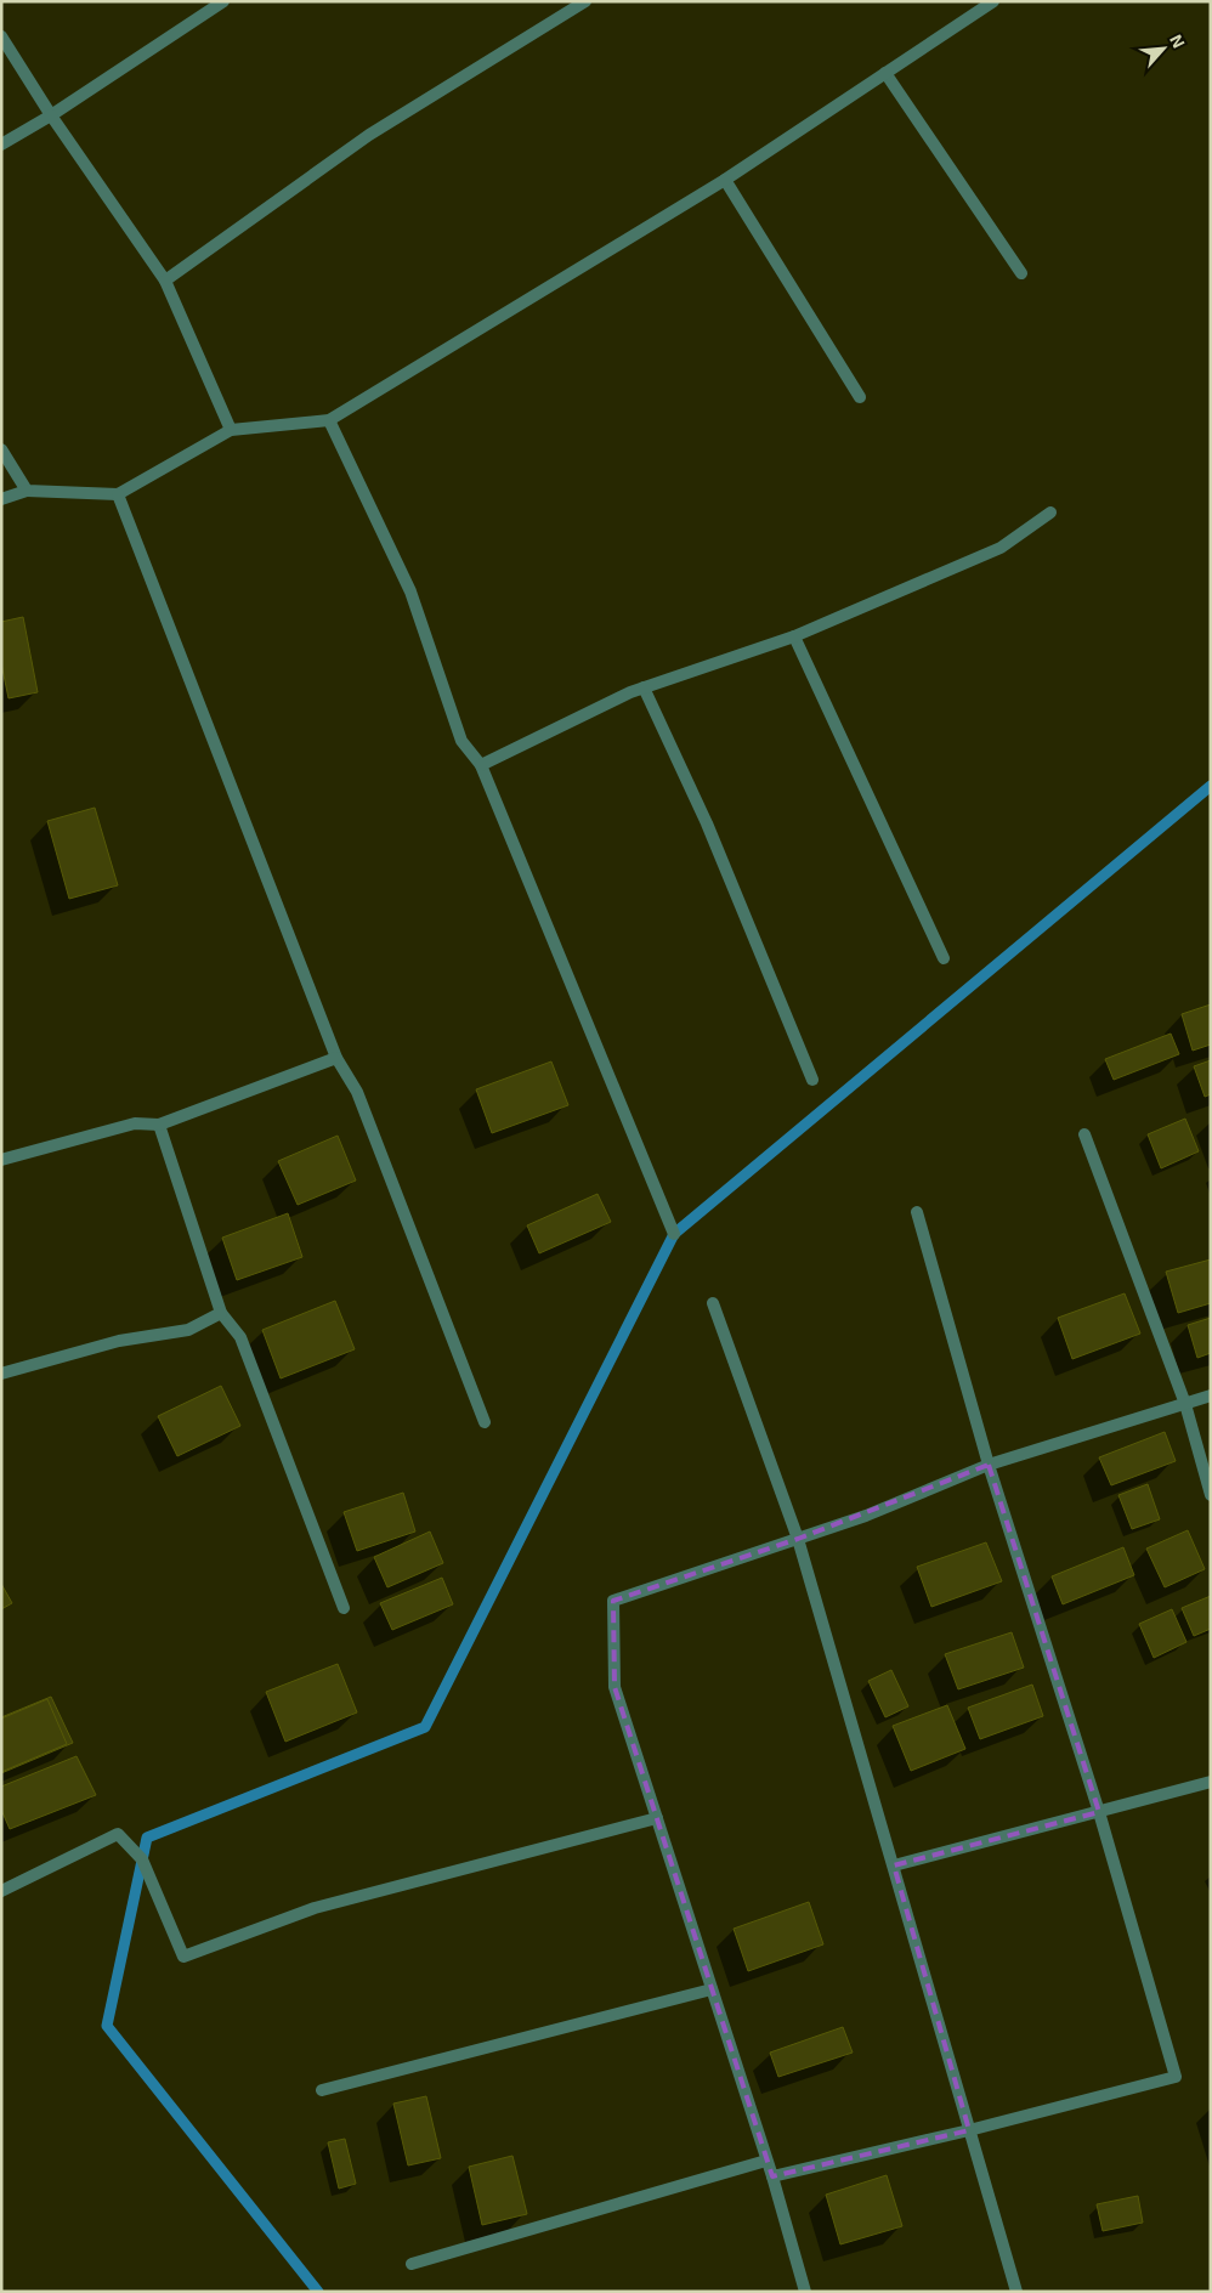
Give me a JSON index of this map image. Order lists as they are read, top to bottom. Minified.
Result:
{"north":"top right"}
